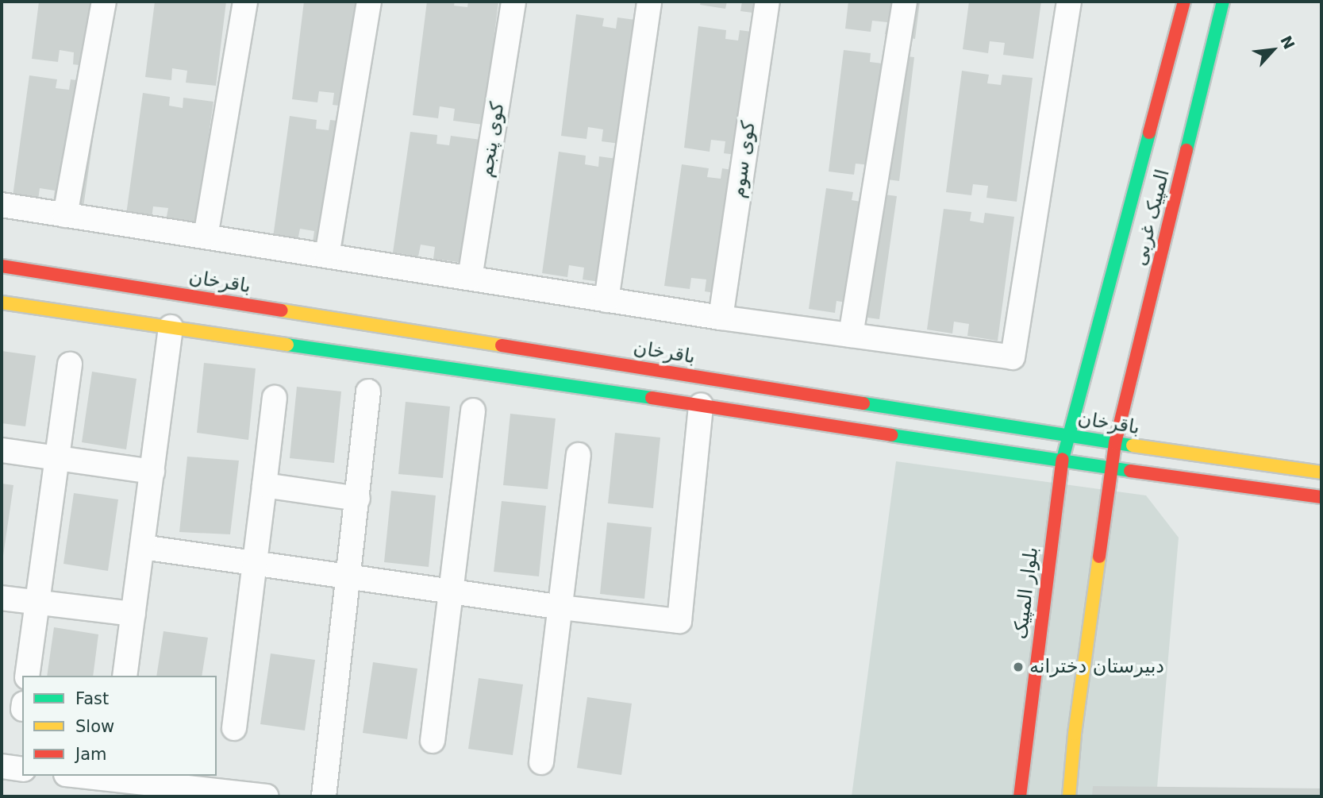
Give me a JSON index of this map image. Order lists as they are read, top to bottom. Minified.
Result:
{"streets":{"street":["کوی پنجم","کوی سوم","المپیک غربی","باقرخان","بلوار المپیک"]},"crossings":[["المپیک غربی","باقرخان"],["المپیک غربی","بلوار المپیک"]],"places":["دبیرستان دخترانه"],"legend":["Fast","Slow","Jam"],"north":"top right"}
